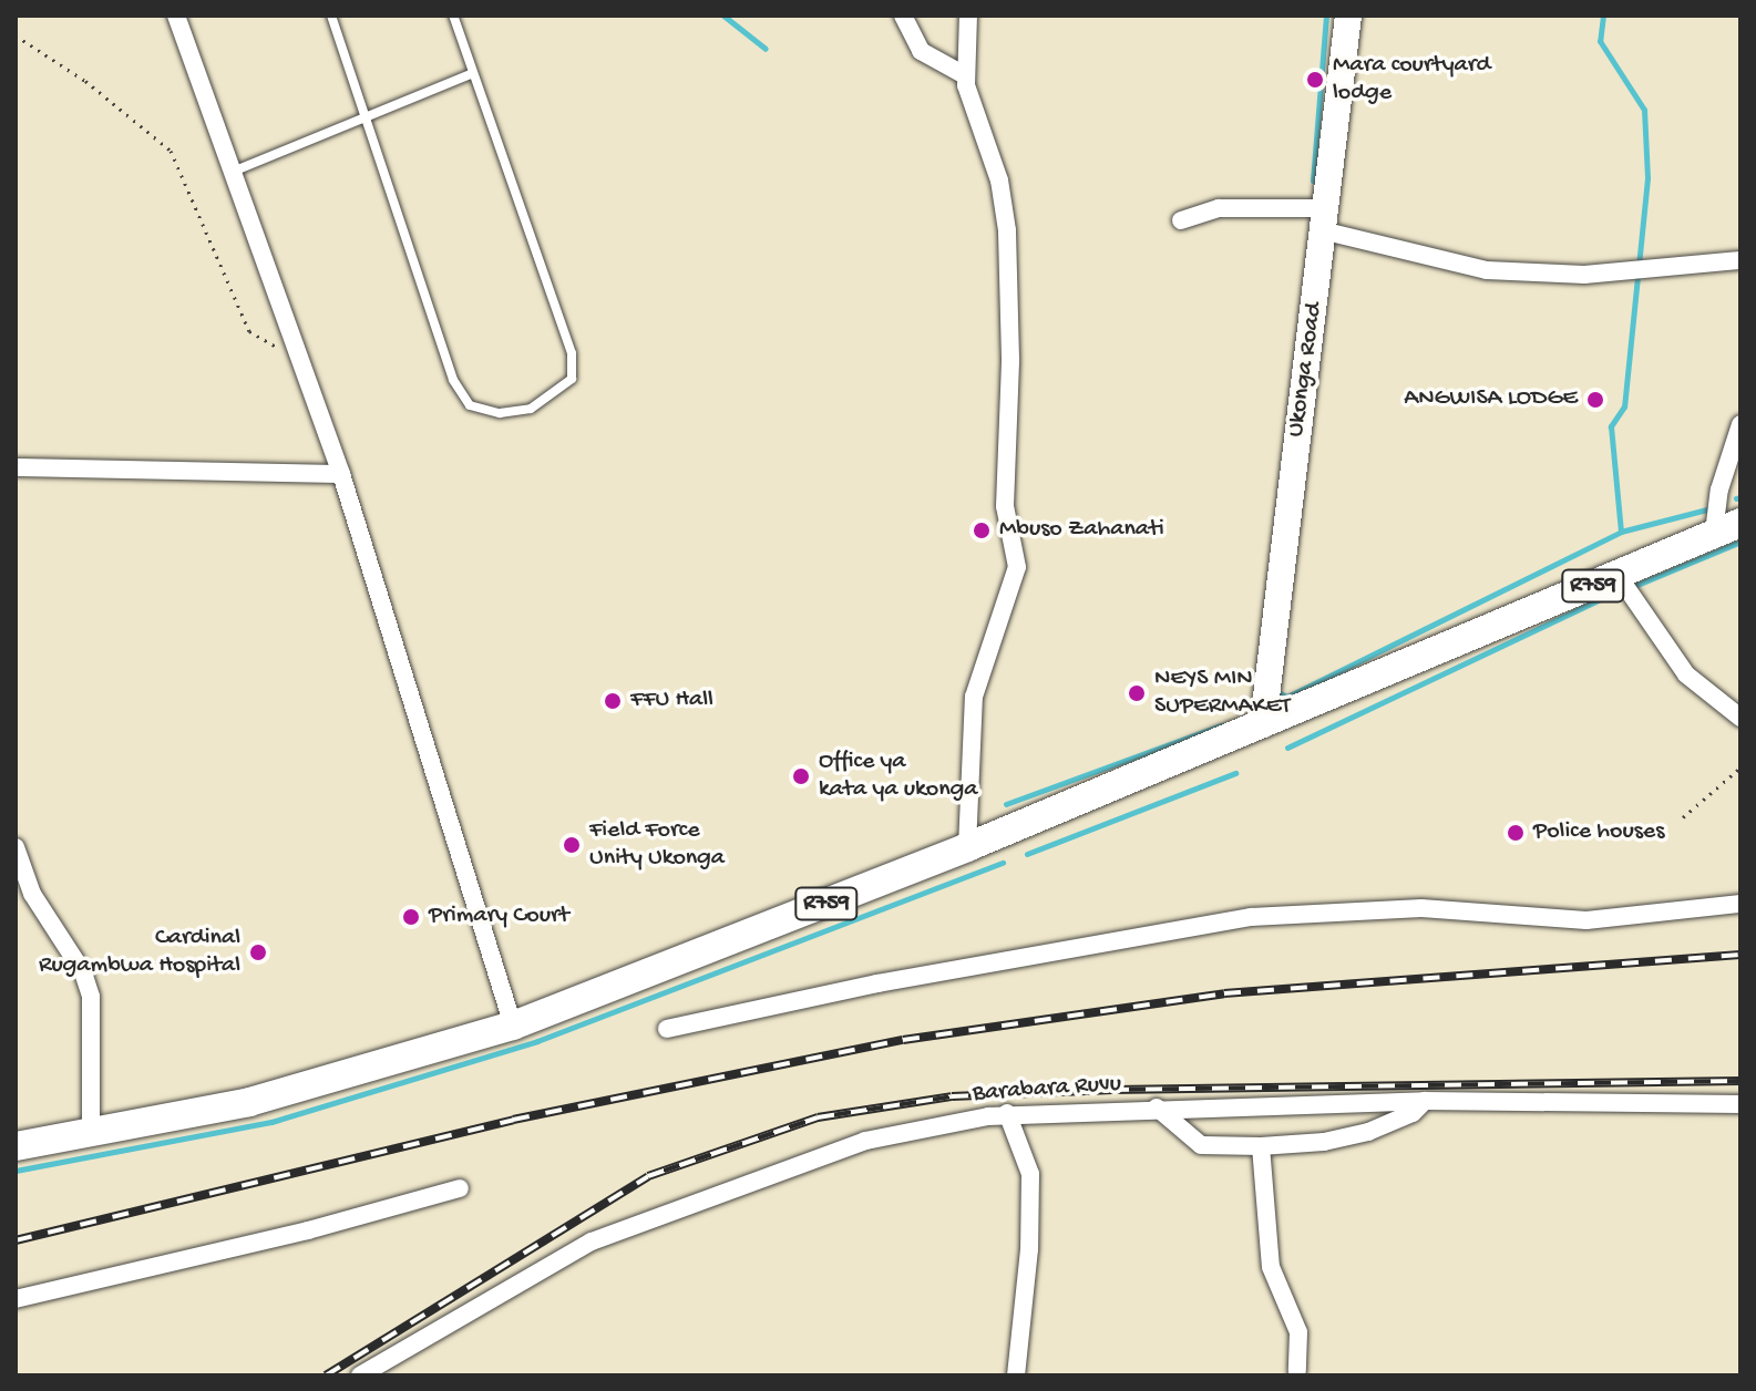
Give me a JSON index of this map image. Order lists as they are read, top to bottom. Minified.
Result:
{"streets":{"main road":["R759"],"street":["Ukonga Road","Barabara Ruvu"]},"crossings":[["Ukonga Road","R759"]],"places":["Mara courtyard lodge","ANGWISA LODGE","Mbuso Zahanati","NEYS MIN SUPERMAKET","FFU Hall","Office ya kata ya ukonga","Police houses","Field Force Unity Ukonga","Primary Court","Cardinal Rugambwa Hospital"]}
